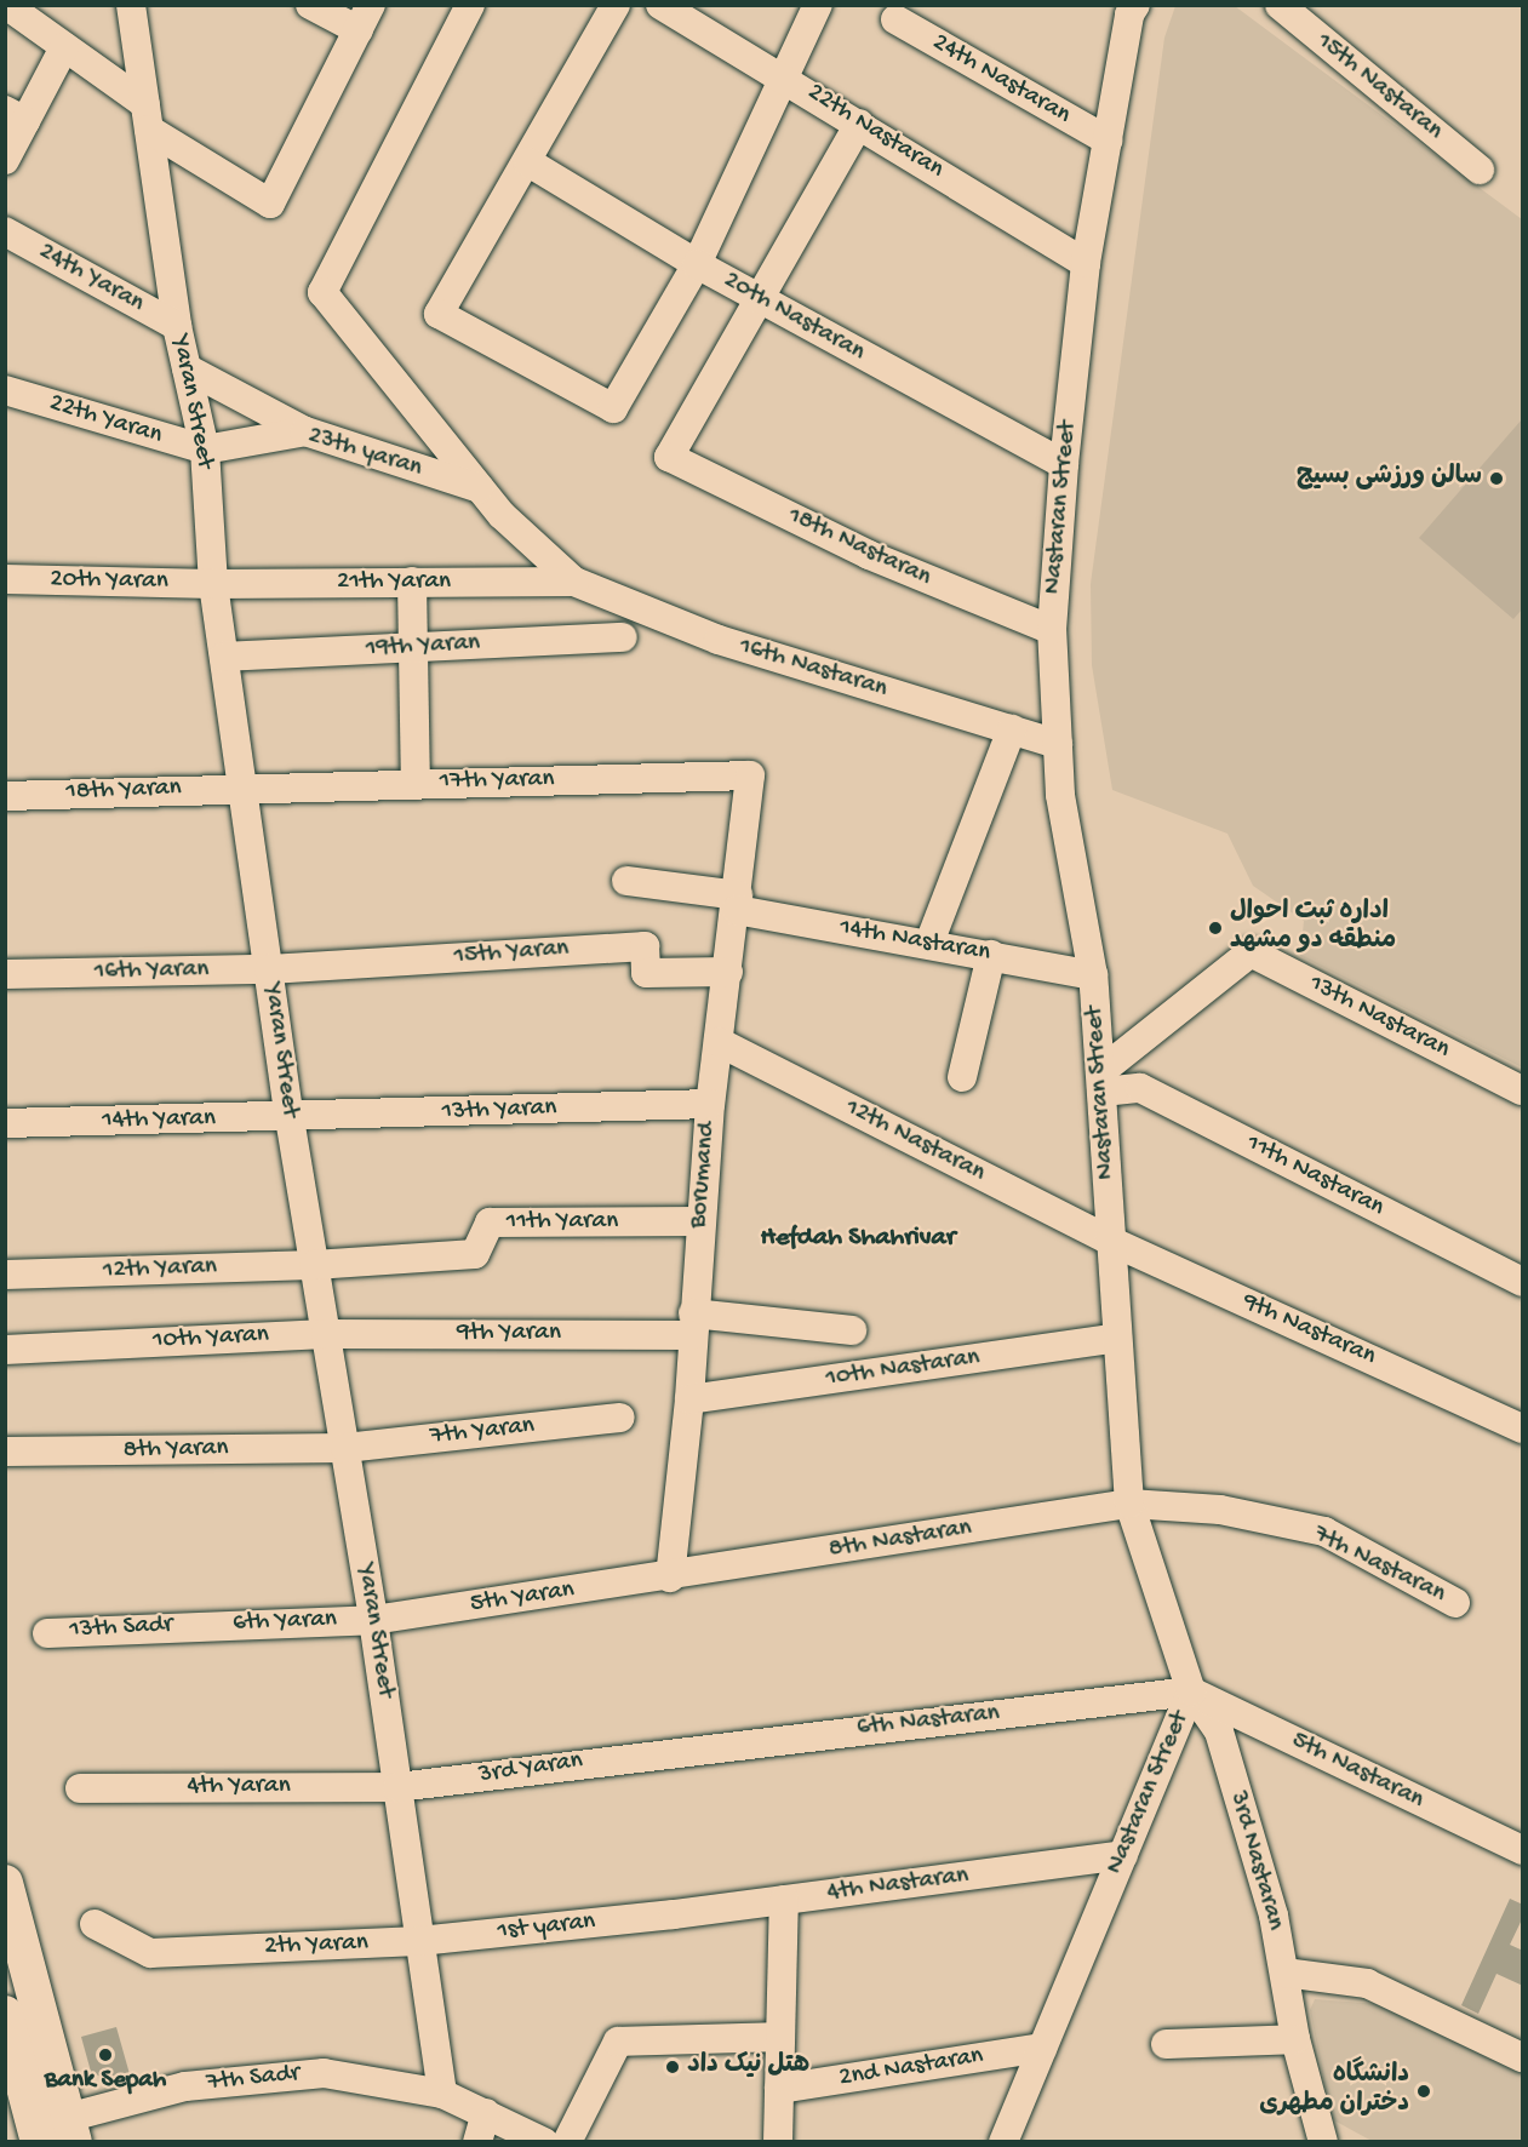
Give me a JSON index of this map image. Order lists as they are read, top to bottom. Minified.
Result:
{"streets":{"street":["24th Nastaran","15th Nastaran","22th Nastaran","24th Yaran","20th Nastaran","Yaran Street","22th Yaran","23th yaran","Nastaran Street","18th Nastaran","20th Yaran","21th Yaran","19th Yaran","16th Nastaran","17th Yaran","18th Yaran","14th Nastaran","15th Yaran","16th Yaran","13th Nastaran","13th Yaran","14th Yaran","12th Nastaran","Borumand","11th Nastaran","11th Yaran","12th Yaran","9th Nastaran","9th Yaran","10th Yaran","10th Nastaran","7th Yaran","8th Yaran","8th Nastaran","7th Nastaran","5th Yaran","6th Yaran","13th Sadr","6th Nastaran","3rd Yaran","5th Nastaran","4th Yaran","3rd Nastaran","4th Nastaran","1st yaran","2th Yaran","2nd Nastaran","7th Sadr"]},"crossings":[["24th Nastaran","Nastaran Street"],["22th Nastaran","Nastaran Street"],["24th Yaran","Yaran Street"],["20th Nastaran","Nastaran Street"],["20th Nastaran","18th Nastaran"],["Yaran Street","22th Yaran"],["Yaran Street","23th yaran"],["Yaran Street","20th Yaran"],["Yaran Street","21th Yaran"],["Yaran Street","19th Yaran"],["Yaran Street","17th Yaran"],["Yaran Street","18th Yaran"],["Yaran Street","15th Yaran"],["Yaran Street","16th Yaran"],["Yaran Street","13th Yaran"],["Yaran Street","14th Yaran"],["Yaran Street","11th Yaran"],["Yaran Street","12th Yaran"],["Yaran Street","9th Yaran"],["Yaran Street","10th Yaran"],["Yaran Street","7th Yaran"],["Yaran Street","8th Yaran"],["Yaran Street","5th Yaran"],["Yaran Street","6th Yaran"],["Yaran Street","3rd Yaran"],["Yaran Street","4th Yaran"],["Yaran Street","1st yaran"],["Yaran Street","2th Yaran"],["Yaran Street","7th Sadr"],["22th Yaran","23th yaran"],["Nastaran Street","18th Nastaran"],["Nastaran Street","16th Nastaran"],["Nastaran Street","14th Nastaran"],["Nastaran Street","13th Nastaran"],["Nastaran Street","12th Nastaran"],["Nastaran Street","11th Nastaran"],["Nastaran Street","9th Nastaran"],["Nastaran Street","10th Nastaran"],["Nastaran Street","8th Nastaran"],["Nastaran Street","7th Nastaran"],["Nastaran Street","6th Nastaran"],["Nastaran Street","3rd Nastaran"],["Nastaran Street","4th Nastaran"],["Nastaran Street","2nd Nastaran"],["20th Yaran","21th Yaran"],["21th Yaran","16th Nastaran"],["17th Yaran","18th Yaran"],["17th Yaran","Borumand"],["14th Nastaran","Borumand"],["15th Yaran","16th Yaran"],["15th Yaran","Borumand"],["13th Nastaran","11th Nastaran"],["13th Yaran","14th Yaran"],["13th Yaran","Borumand"],["12th Nastaran","Borumand"],["12th Nastaran","9th Nastaran"],["Borumand","11th Yaran"],["Borumand","9th Yaran"],["Borumand","10th Nastaran"],["Borumand","8th Nastaran"],["Borumand","5th Yaran"],["11th Yaran","12th Yaran"],["9th Yaran","10th Yaran"],["7th Yaran","8th Yaran"],["8th Nastaran","7th Nastaran"],["8th Nastaran","5th Yaran"],["5th Yaran","6th Yaran"],["6th Yaran","13th Sadr"],["6th Nastaran","3rd Yaran"],["6th Nastaran","3rd Nastaran"],["3rd Yaran","4th Yaran"],["5th Nastaran","3rd Nastaran"],["4th Nastaran","1st yaran"],["1st yaran","2th Yaran"]],"districts":["Hefdah Shahrivar"],"places":["سالن ورزشی بسیج","اداره ثبت احوال منطقه دو مشهد","Bank Sepah","هتل نیک داد","دانشگاه دختران مطهری"]}
